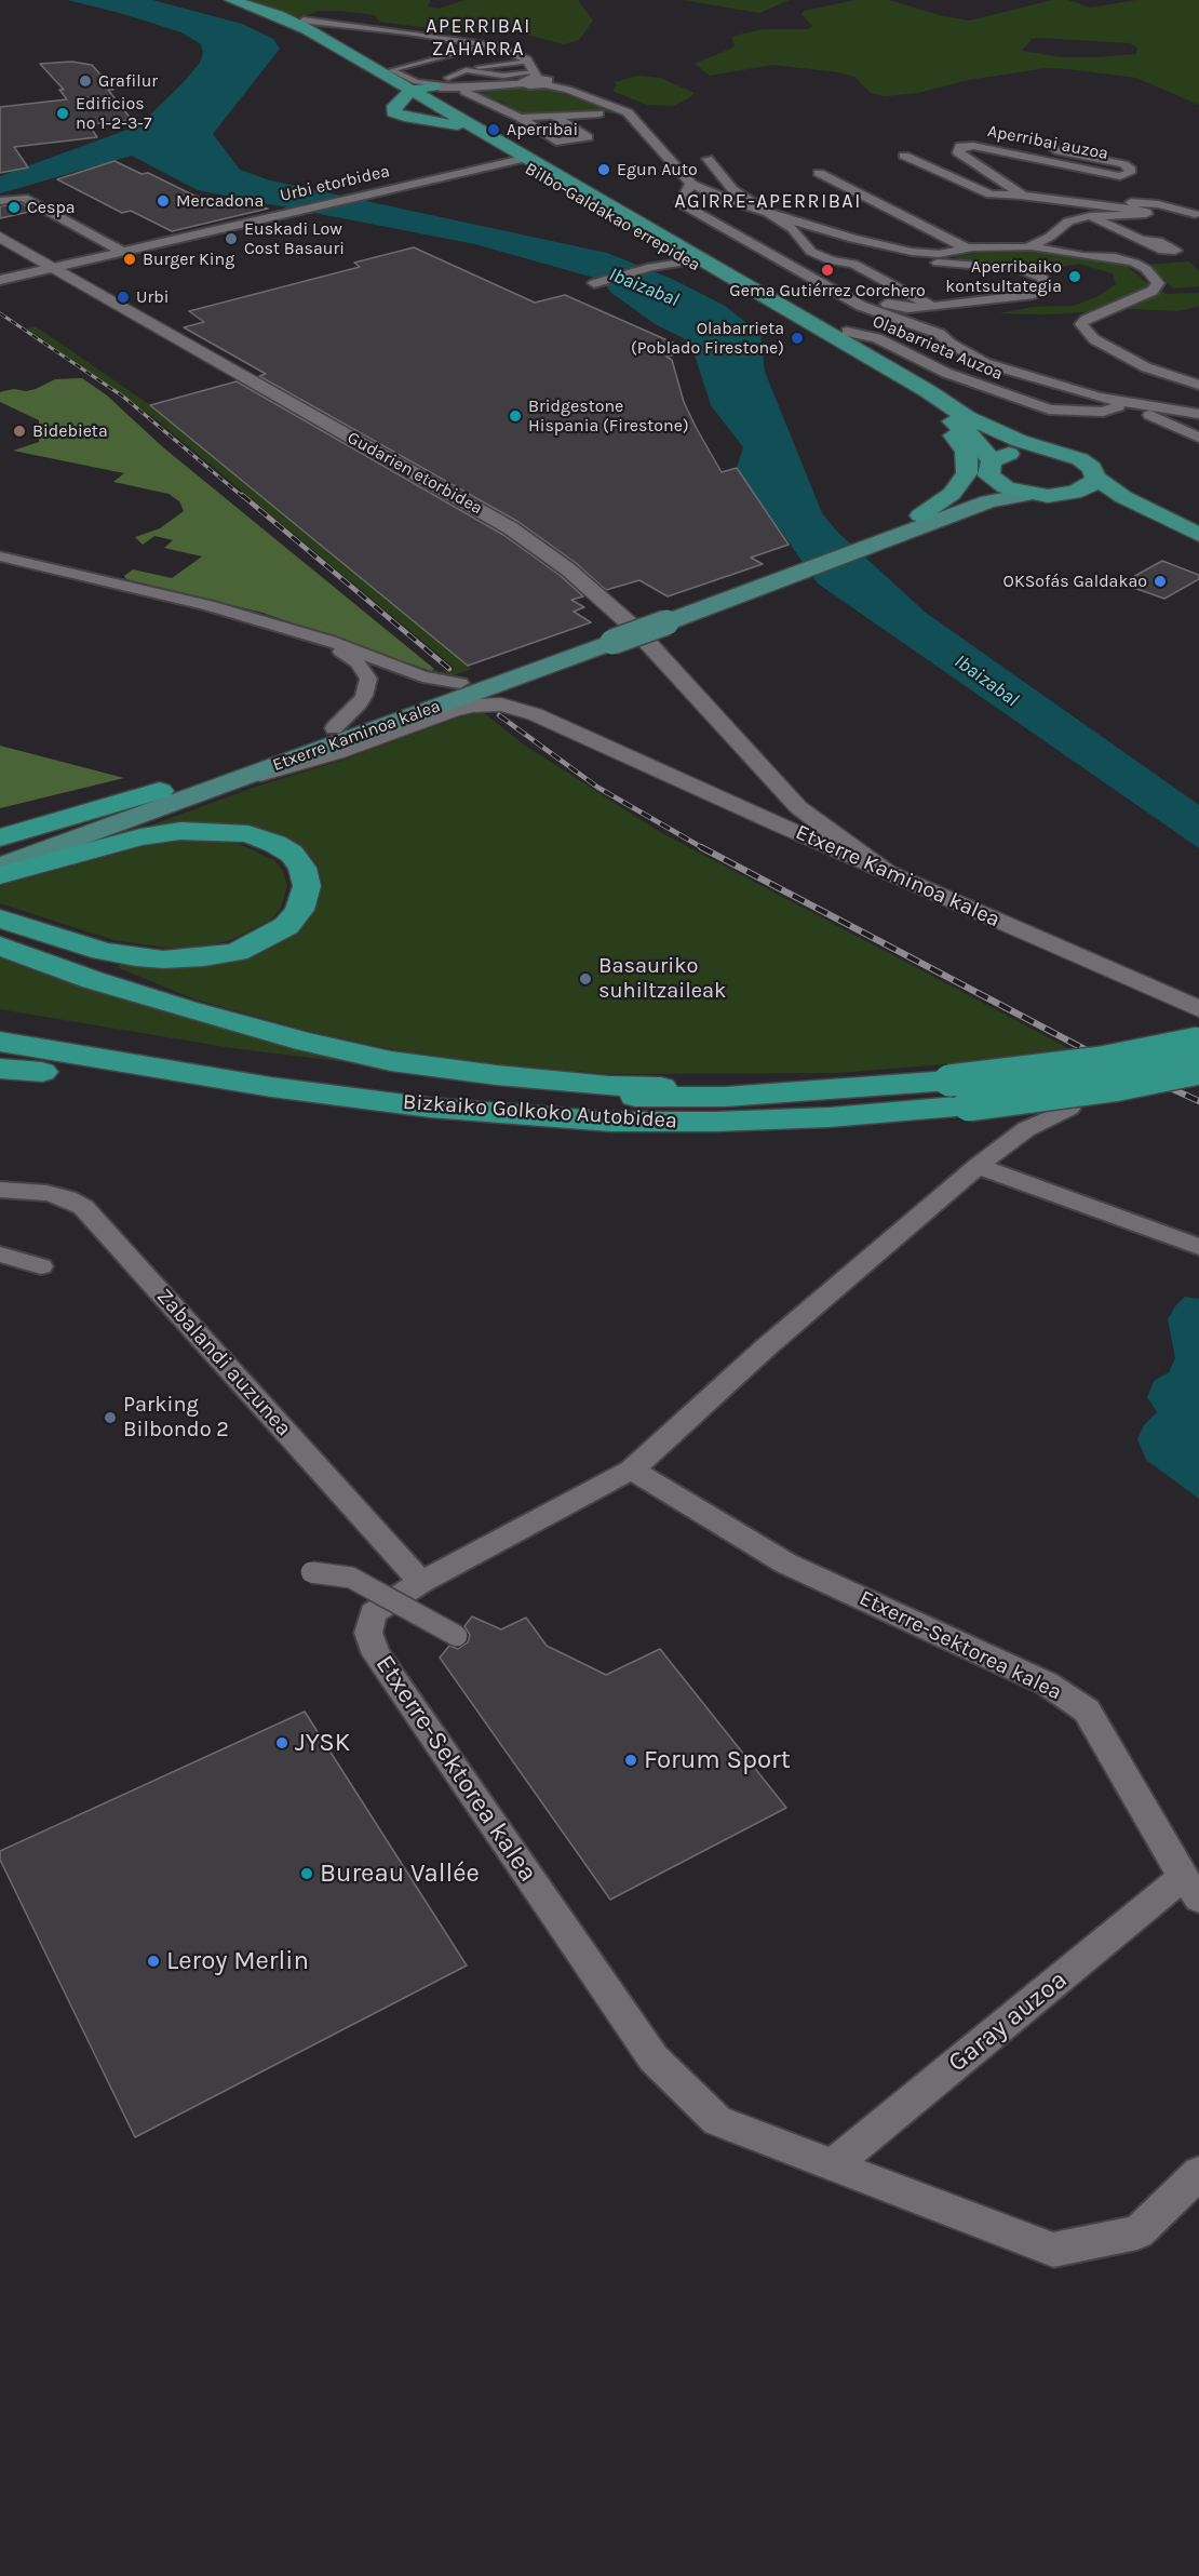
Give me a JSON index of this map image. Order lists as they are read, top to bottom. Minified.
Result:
{"streets":{"highway":["Bilbo-Galdakao errepidea","Bizkaiko Golkoko Autobidea"],"main road":["Etxerre Kaminoa kalea"],"street":["Aperribai auzoa","Urbi etorbidea","Olabarrieta Auzoa","Gudarien etorbidea","Zabalandi auzunea","Etxerre-Sektorea kalea","Garay auzoa"]},"crossings":[["Urbi etorbidea","Bilbo-Galdakao errepidea"],["Urbi etorbidea","Gudarien etorbidea"],["Bilbo-Galdakao errepidea","Olabarrieta Auzoa"],["Gudarien etorbidea","Etxerre Kaminoa kalea"],["Zabalandi auzunea","Etxerre-Sektorea kalea"],["Etxerre-Sektorea kalea","Garay auzoa"]],"districts":["APERRIBAI ZAHARRA","AGIRRE-APERRIBAI"],"water":["Ibaizabal"],"places":["Grafilur","Edificios nº 1-2-3-7","Aperribai","Egun Auto","Mercadona","Cespa","Euskadi Low Cost Basauri","Burger King","Gema Gutiérrez Corchero","Aperribaiko kontsultategia","Urbi","Olabarrieta (Poblado Firestone)","Bridgestone Hispania (Firestone)","Bidebieta","OKSofás Galdakao","Basauriko suhiltzaileak","Parking Bilbondo 2","JYSK","Forum Sport","Bureau Vallée","Leroy Merlin"]}
